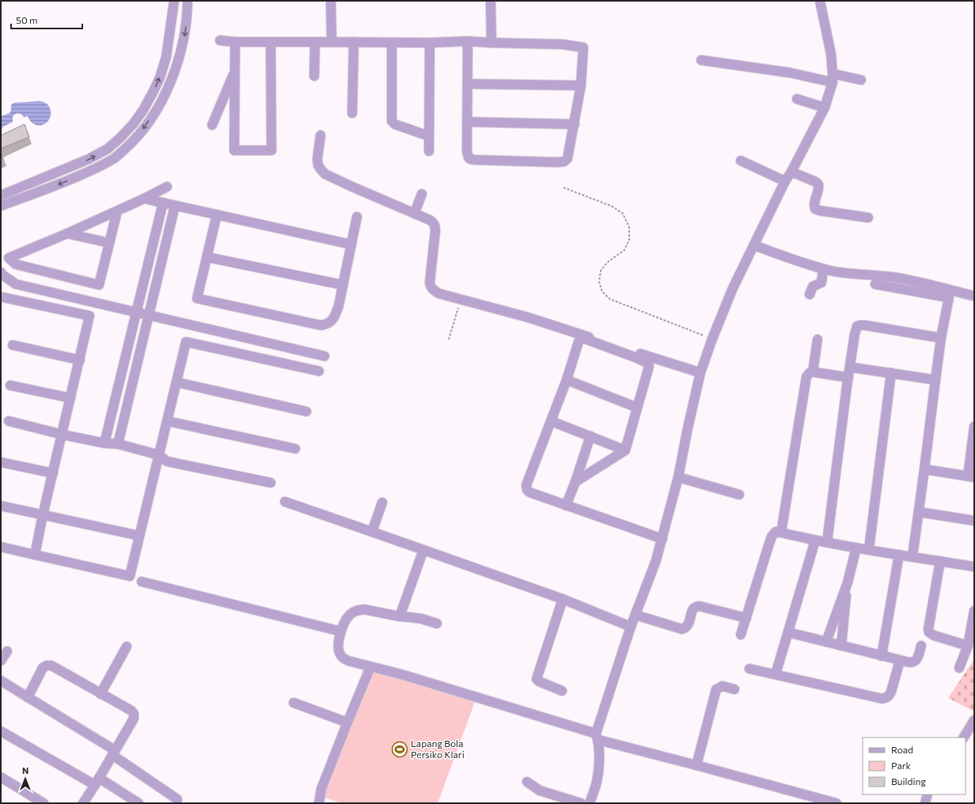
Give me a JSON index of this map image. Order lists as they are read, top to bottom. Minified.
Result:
{"places":{"sports":["Lapang Bola Persiko Klari"]},"legend":["Road","Park","Building"],"scale_bar":"50 m","north":"top"}
